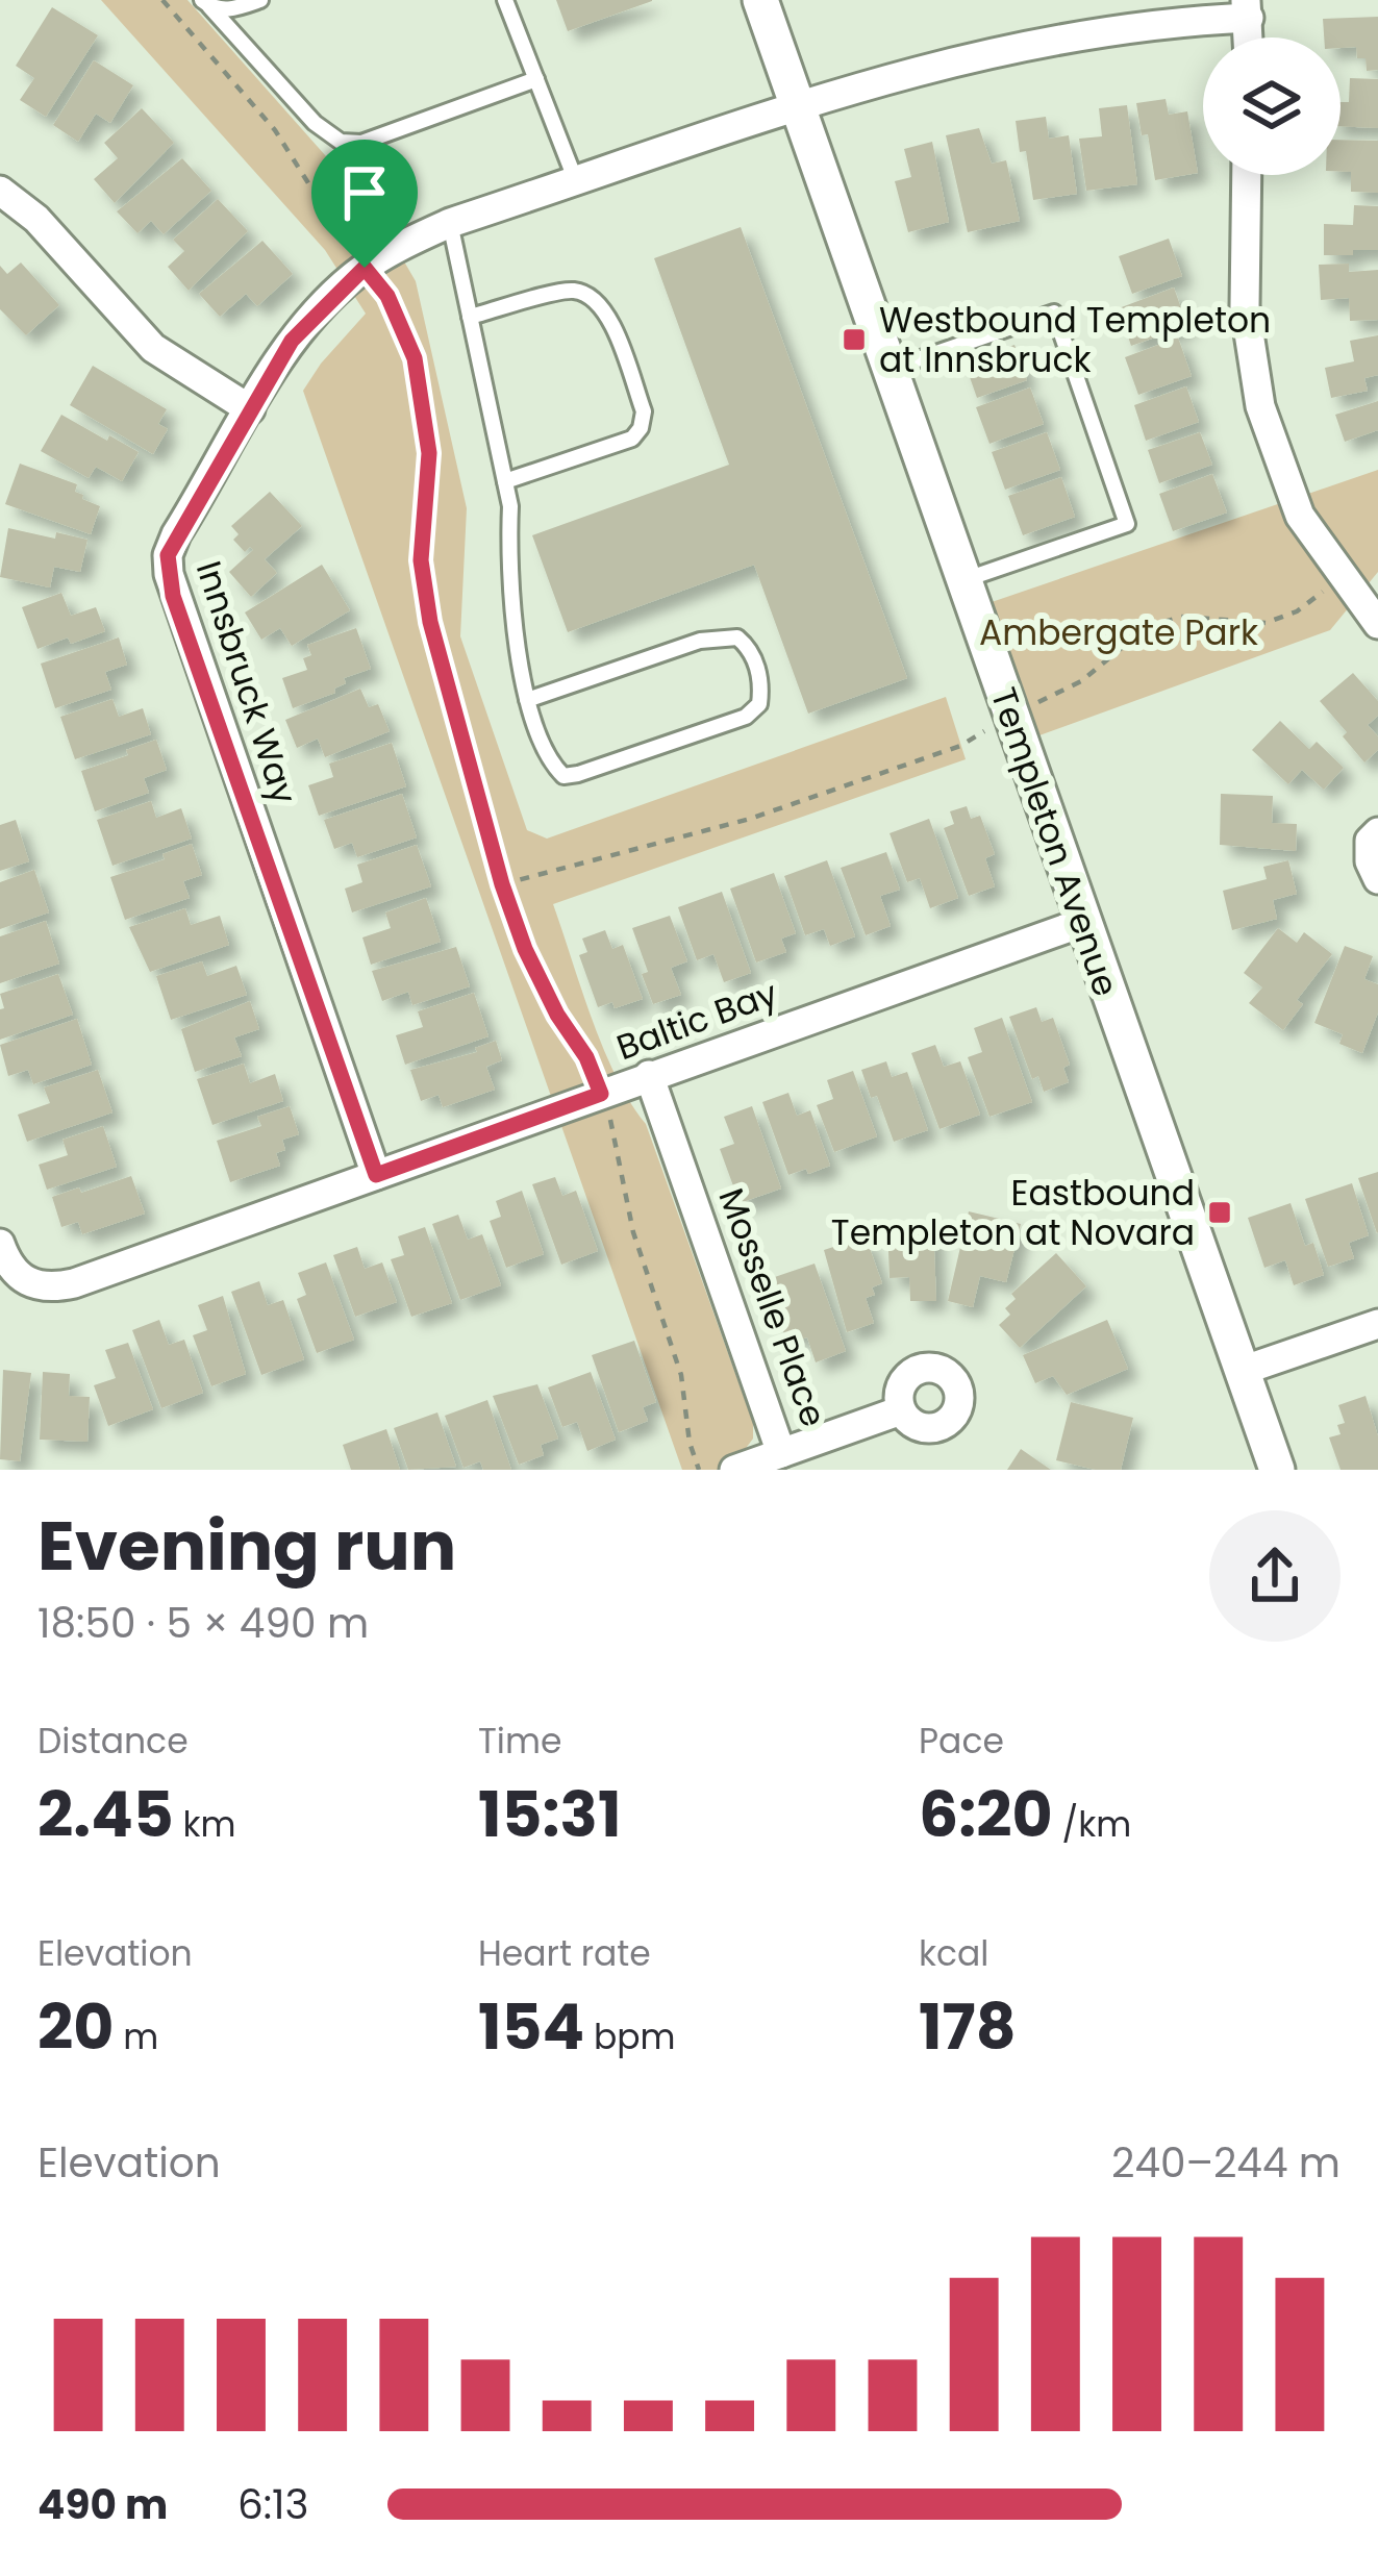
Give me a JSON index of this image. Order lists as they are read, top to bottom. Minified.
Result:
{"streets":{"street":["Innsbruck Way","Templeton Avenue","Baltic Bay","Mosselle Place"]},"crossings":[["Innsbruck Way","Templeton Avenue"],["Innsbruck Way","Baltic Bay"],["Templeton Avenue","Baltic Bay"],["Baltic Bay","Mosselle Place"]],"parks":["Ambergate Park"],"places":{"transit":["Westbound Templeton at Innsbruck","Eastbound Templeton at Novara"]},"page":{"heading":["Evening run","18:50 · 5 × 490 m"],"stats":[["Distance","2.45 km"],["Time","15:31"],["Pace","6:20 /km"],["Elevation","20 m"],["Heart rate","154 bpm"],["kcal","178"]],"chart":["Elevation","240–244 m"],"list":[{"name":"490 m","note":"6:13"}]}}
